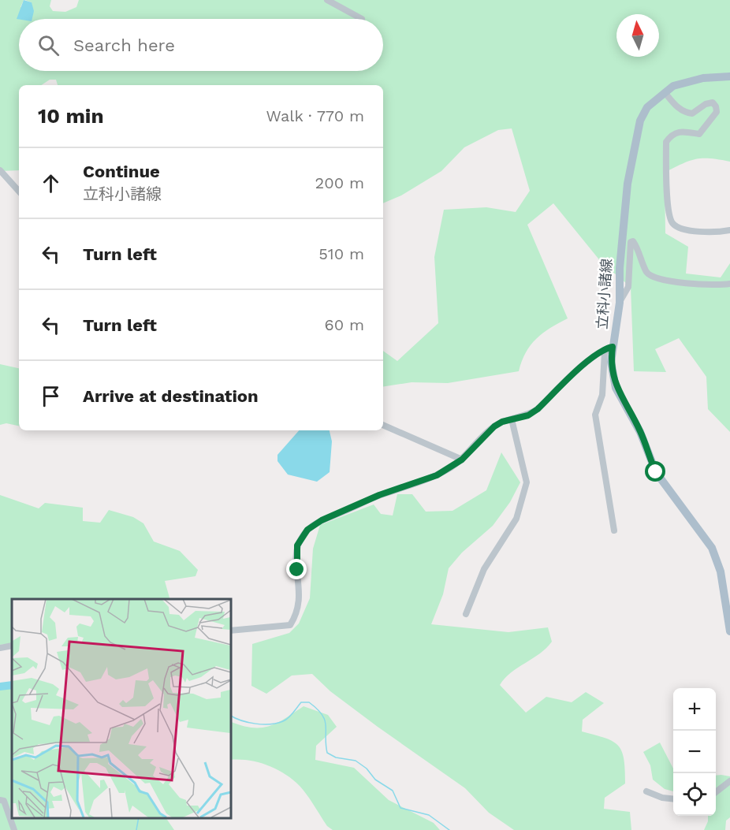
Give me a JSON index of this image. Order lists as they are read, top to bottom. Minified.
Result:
{"streets":{"main road":["立科小諸線"]},"north":"top","page":{"search":"Search here","heading":["10 min","Walk · 770 m"],"list":[["Continue","立科小諸線","200 m"],["Turn left","510 m"],["Turn left","60 m"],"Arrive at destination"],"map_buttons":["+","−"]}}
